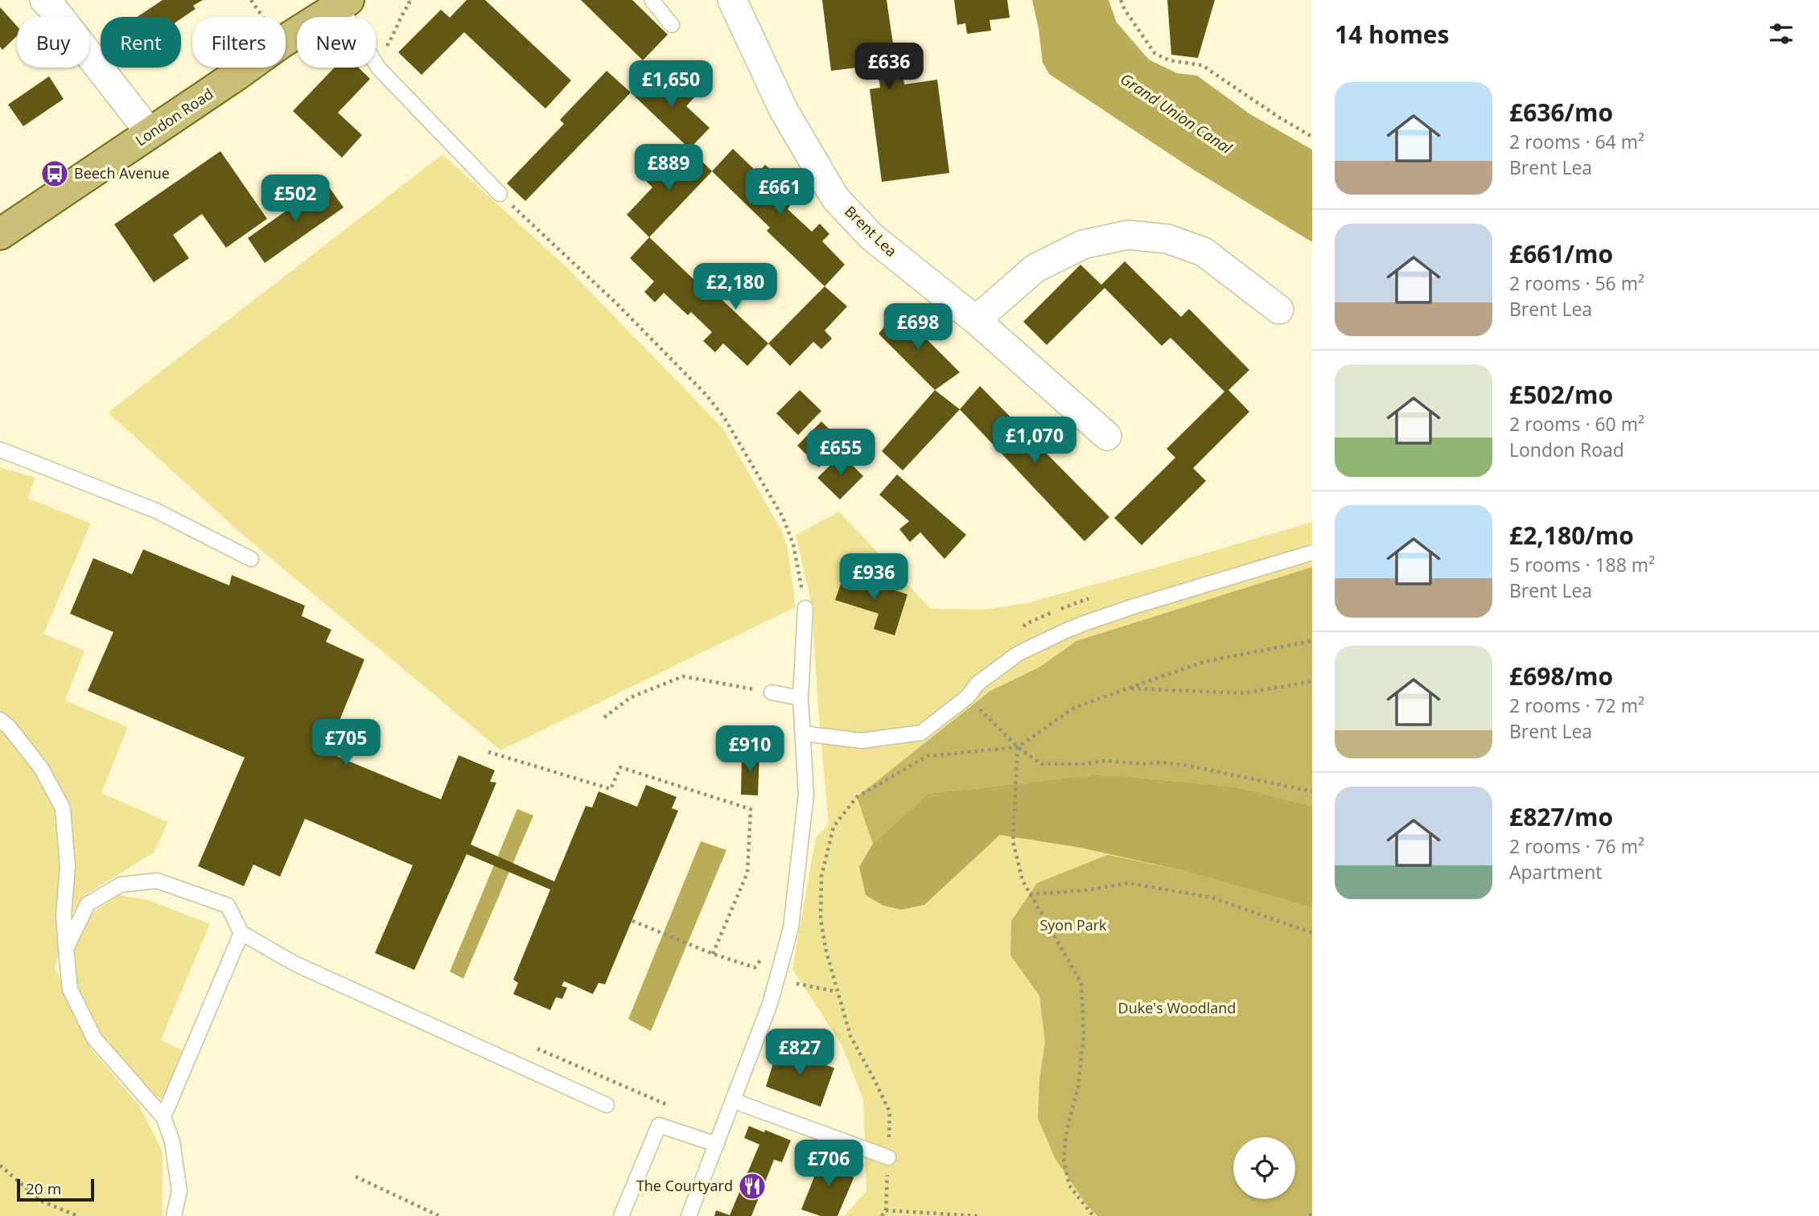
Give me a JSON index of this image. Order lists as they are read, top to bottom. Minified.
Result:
{"streets":{"main road":["London Road"],"street":["Brent Lea"]},"water":["Grand Union Canal"],"parks":["Syon Park","Duke's Woodland"],"places":{"bus stop":["Beech Avenue"],"restaurant":["The Courtyard"]},"scale_bar":"20 m","page":{"heading":"14 homes","chip":["Buy","Rent","Filters","New"],"price":["£636","£1,650","£889","£661","£502","£2,180","£698","£1,070","£655","£936","£705","£910","£827","£706"],"list":[{"name":"£636/mo","note":"2 rooms · 64 m² · Brent Lea"},{"name":"£661/mo","note":"2 rooms · 56 m² · Brent Lea"},{"name":"£502/mo","note":"2 rooms · 60 m² · London Road"},{"name":"£2,180/mo","note":"5 rooms · 188 m² · Brent Lea"},{"name":"£698/mo","note":"2 rooms · 72 m² · Brent Lea"},{"name":"£827/mo","note":"2 rooms · 76 m² · Apartment"}],"scale":"20 m"}}
